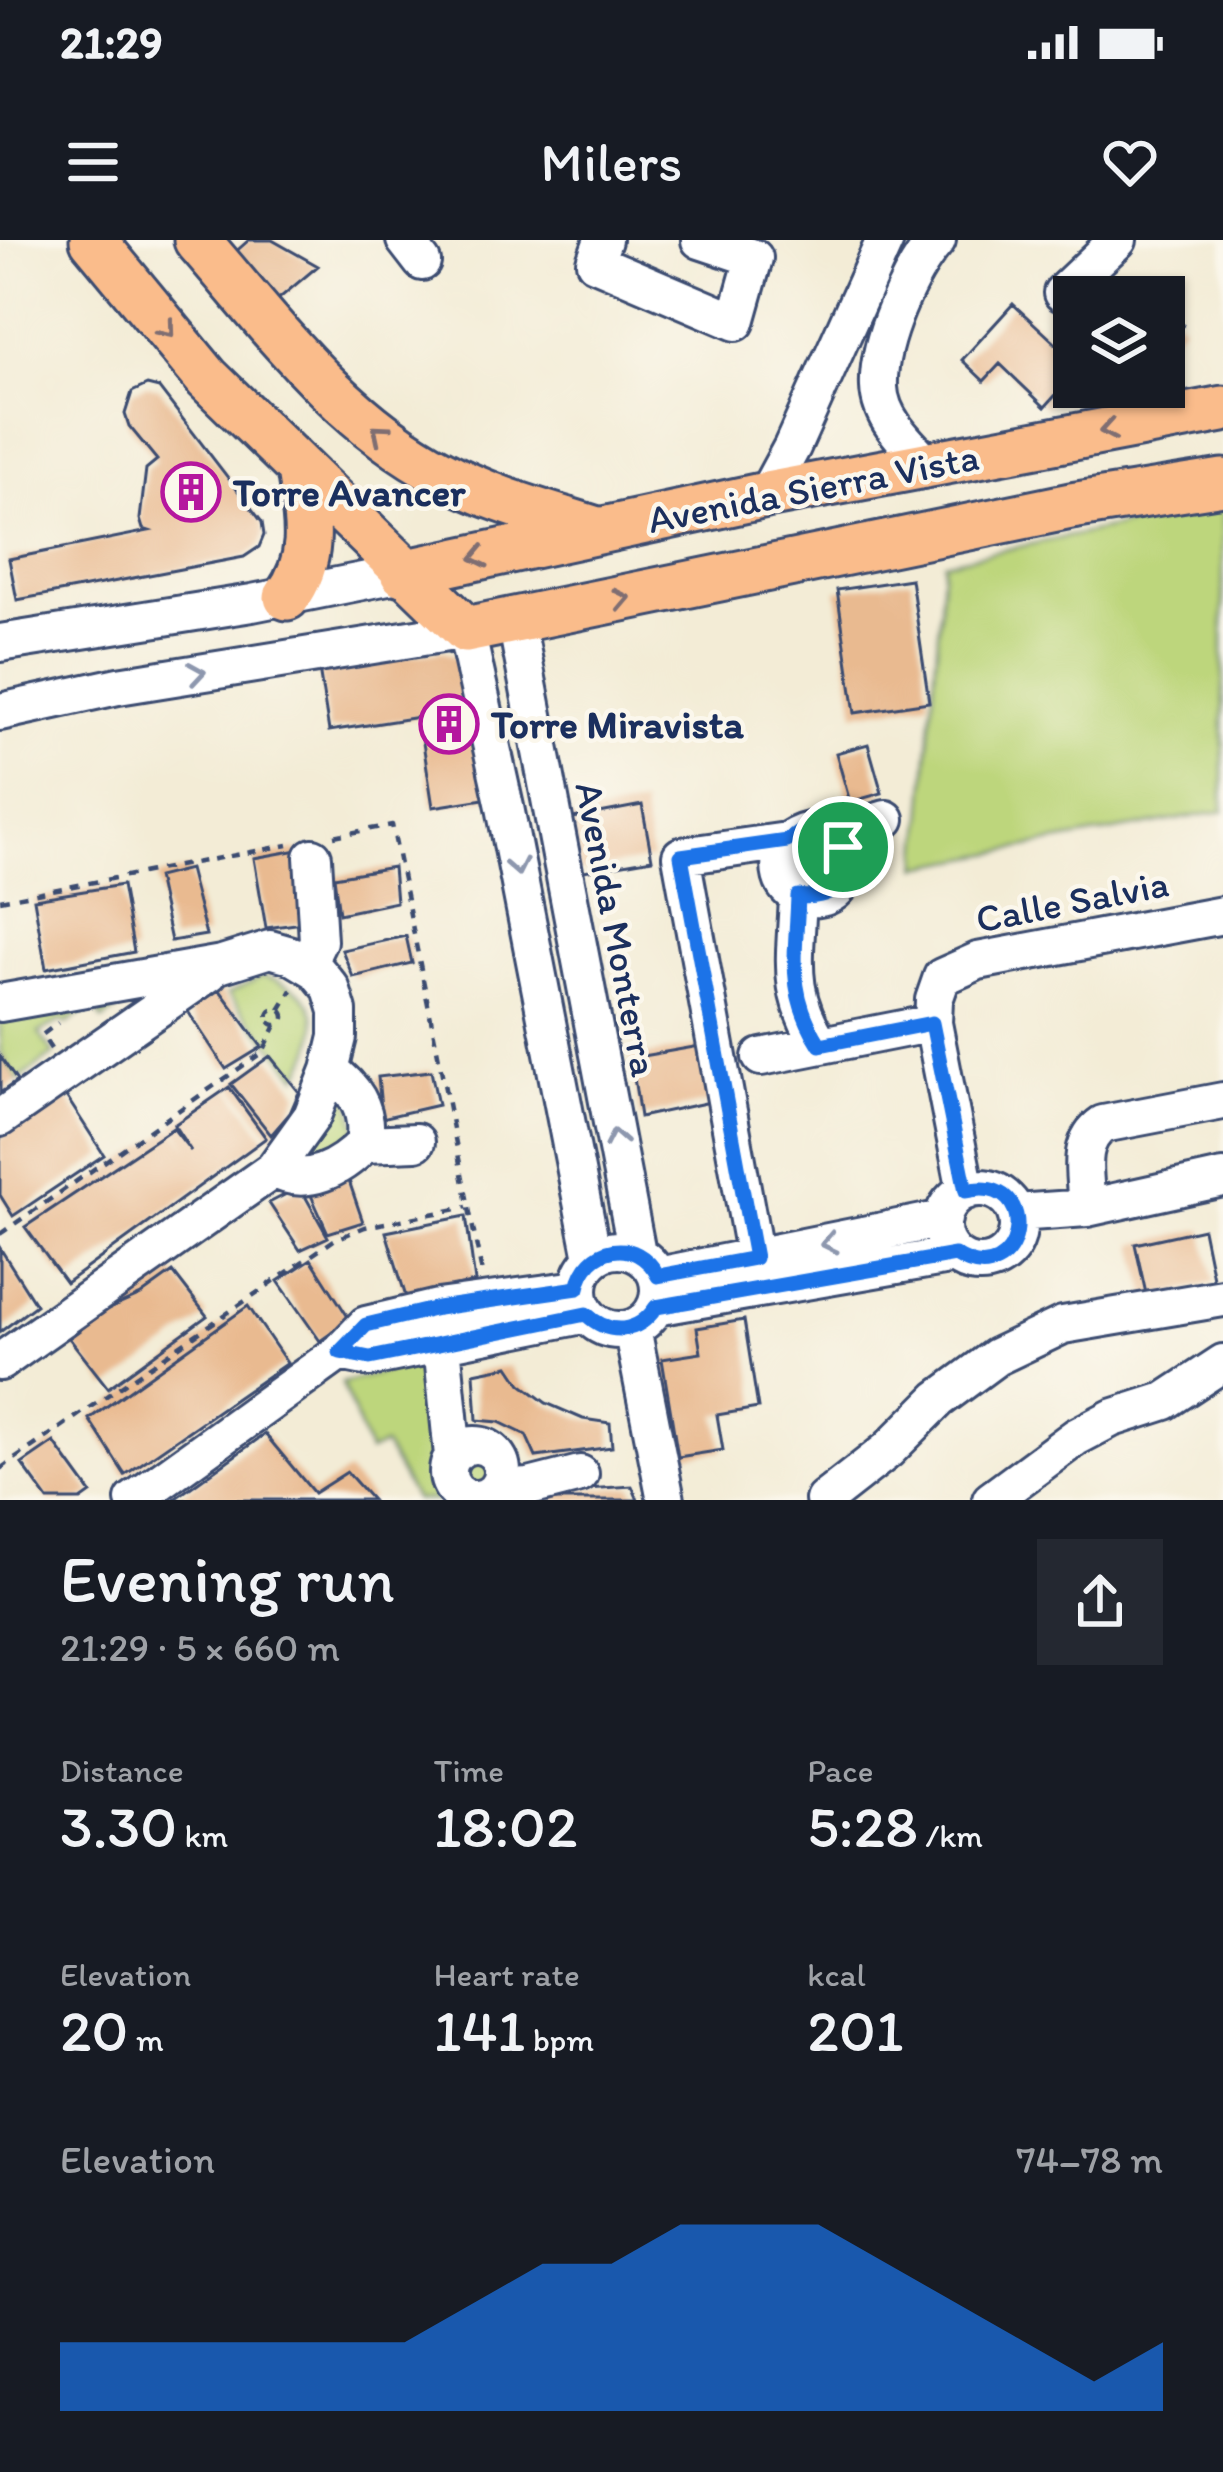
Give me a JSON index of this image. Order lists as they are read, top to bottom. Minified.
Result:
{"streets":{"main road":["Avenida Sierra Vista"],"street":["Calle Salvia","Avenida Monterra"]},"crossings":[["Avenida Sierra Vista","Avenida Monterra"]],"places":{"building":["Torre Avancer","Torre Miravista"]},"page":{"status":"21:29","header":"Milers","heading":["Evening run","21:29 · 5 × 660 m"],"stats":[["Distance","3.30 km"],["Time","18:02"],["Pace","5:28 /km"],["Elevation","20 m"],["Heart rate","141 bpm"],["kcal","201"]],"chart":["Elevation","74–78 m"]}}
